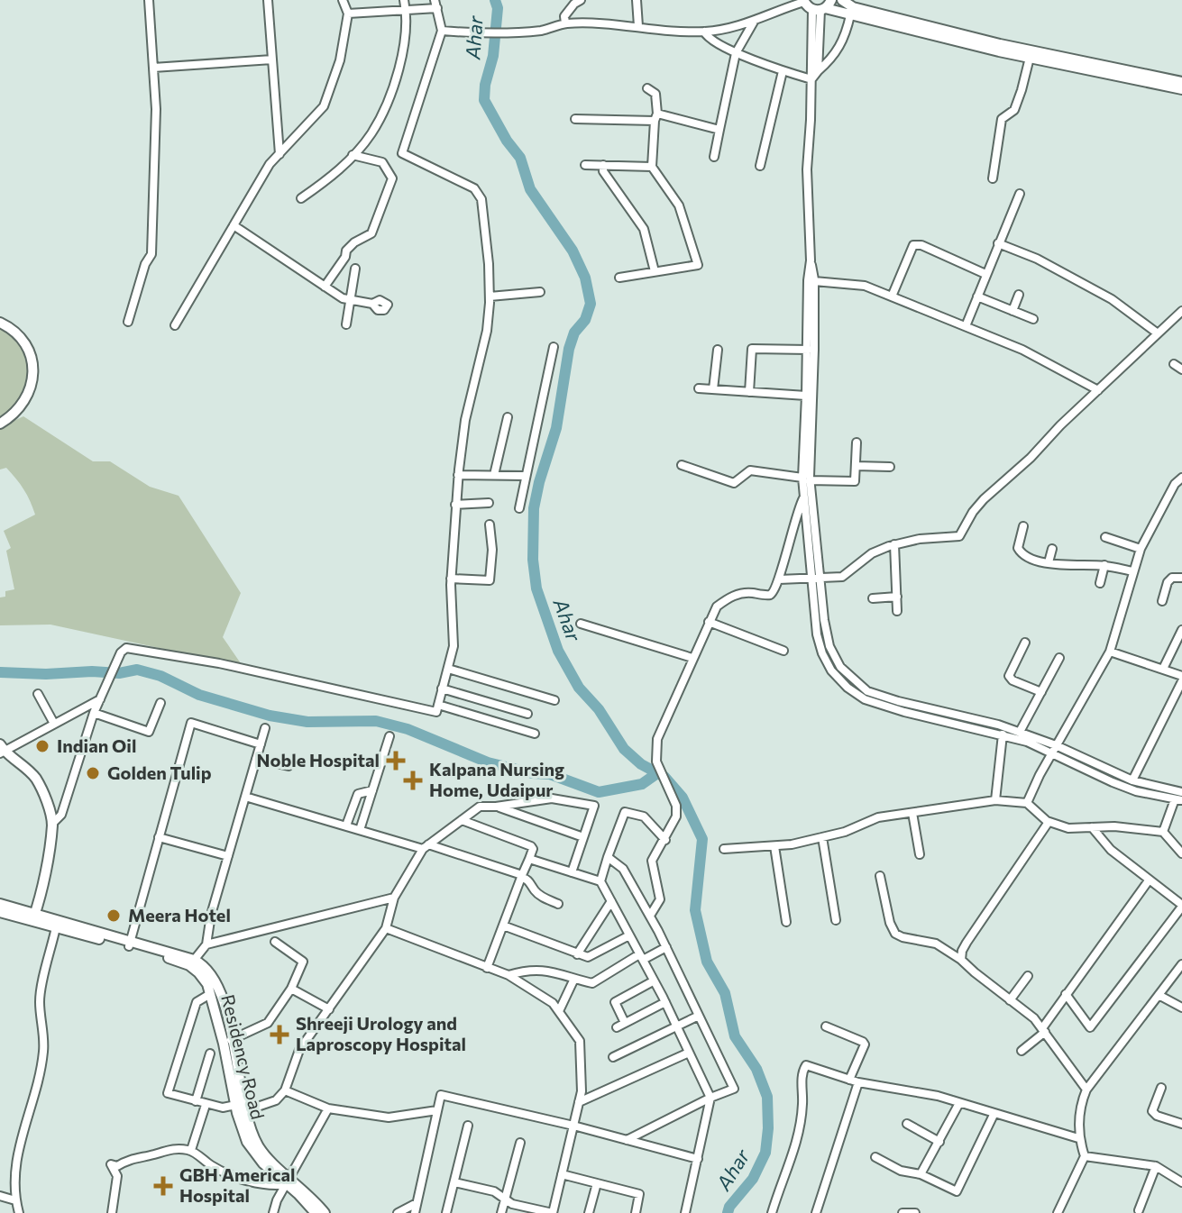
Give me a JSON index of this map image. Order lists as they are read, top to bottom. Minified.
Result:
{"streets":{"main road":["Residency Road"]},"water":["Ahar"],"places":{"other":["Indian Oil","Golden Tulip","Meera Hotel"],"health":["Noble Hospital","Kalpana Nursing Home, Udaipur","Shreeji Urology and Laproscopy Hospital","GBH Americal Hospital"]}}
